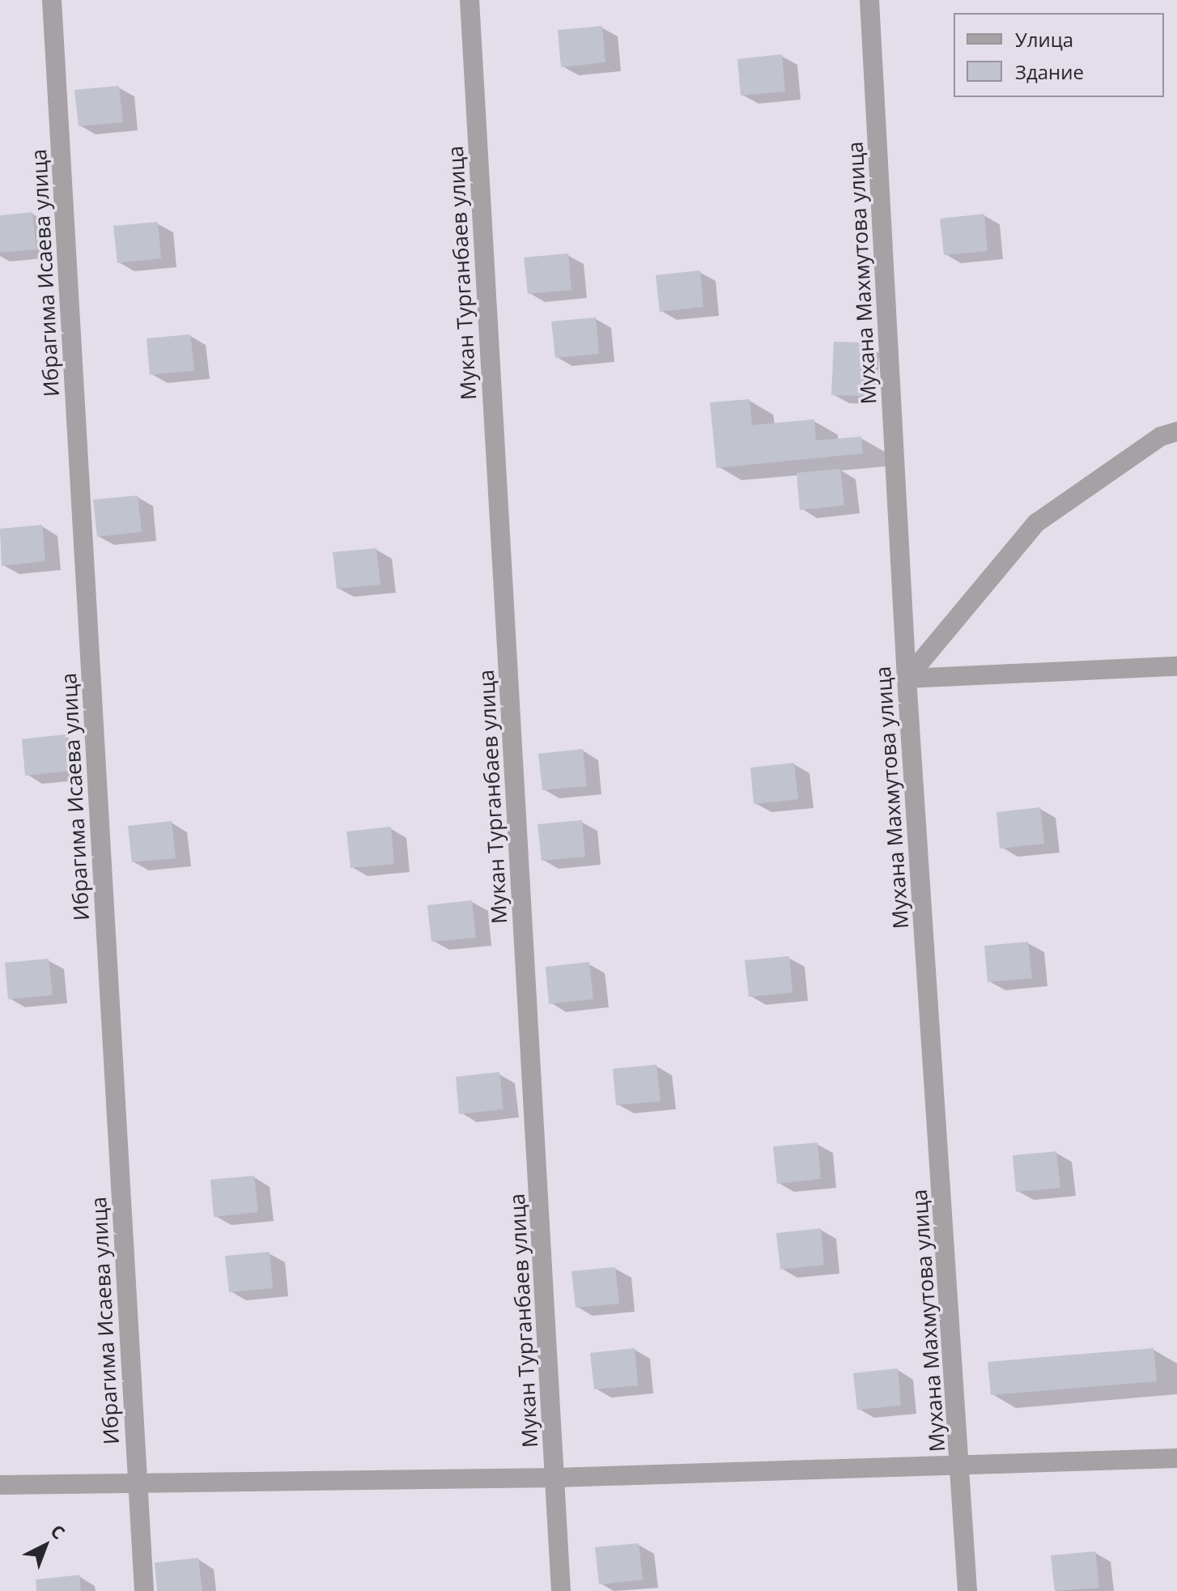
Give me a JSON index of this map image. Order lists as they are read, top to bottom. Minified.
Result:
{"streets":{"street":["Ибрагима Исаева улица","Мукан Турганбаев улица","Мухана Махмутова улица"]},"legend":["Улица","Здание"],"north":"top right"}
